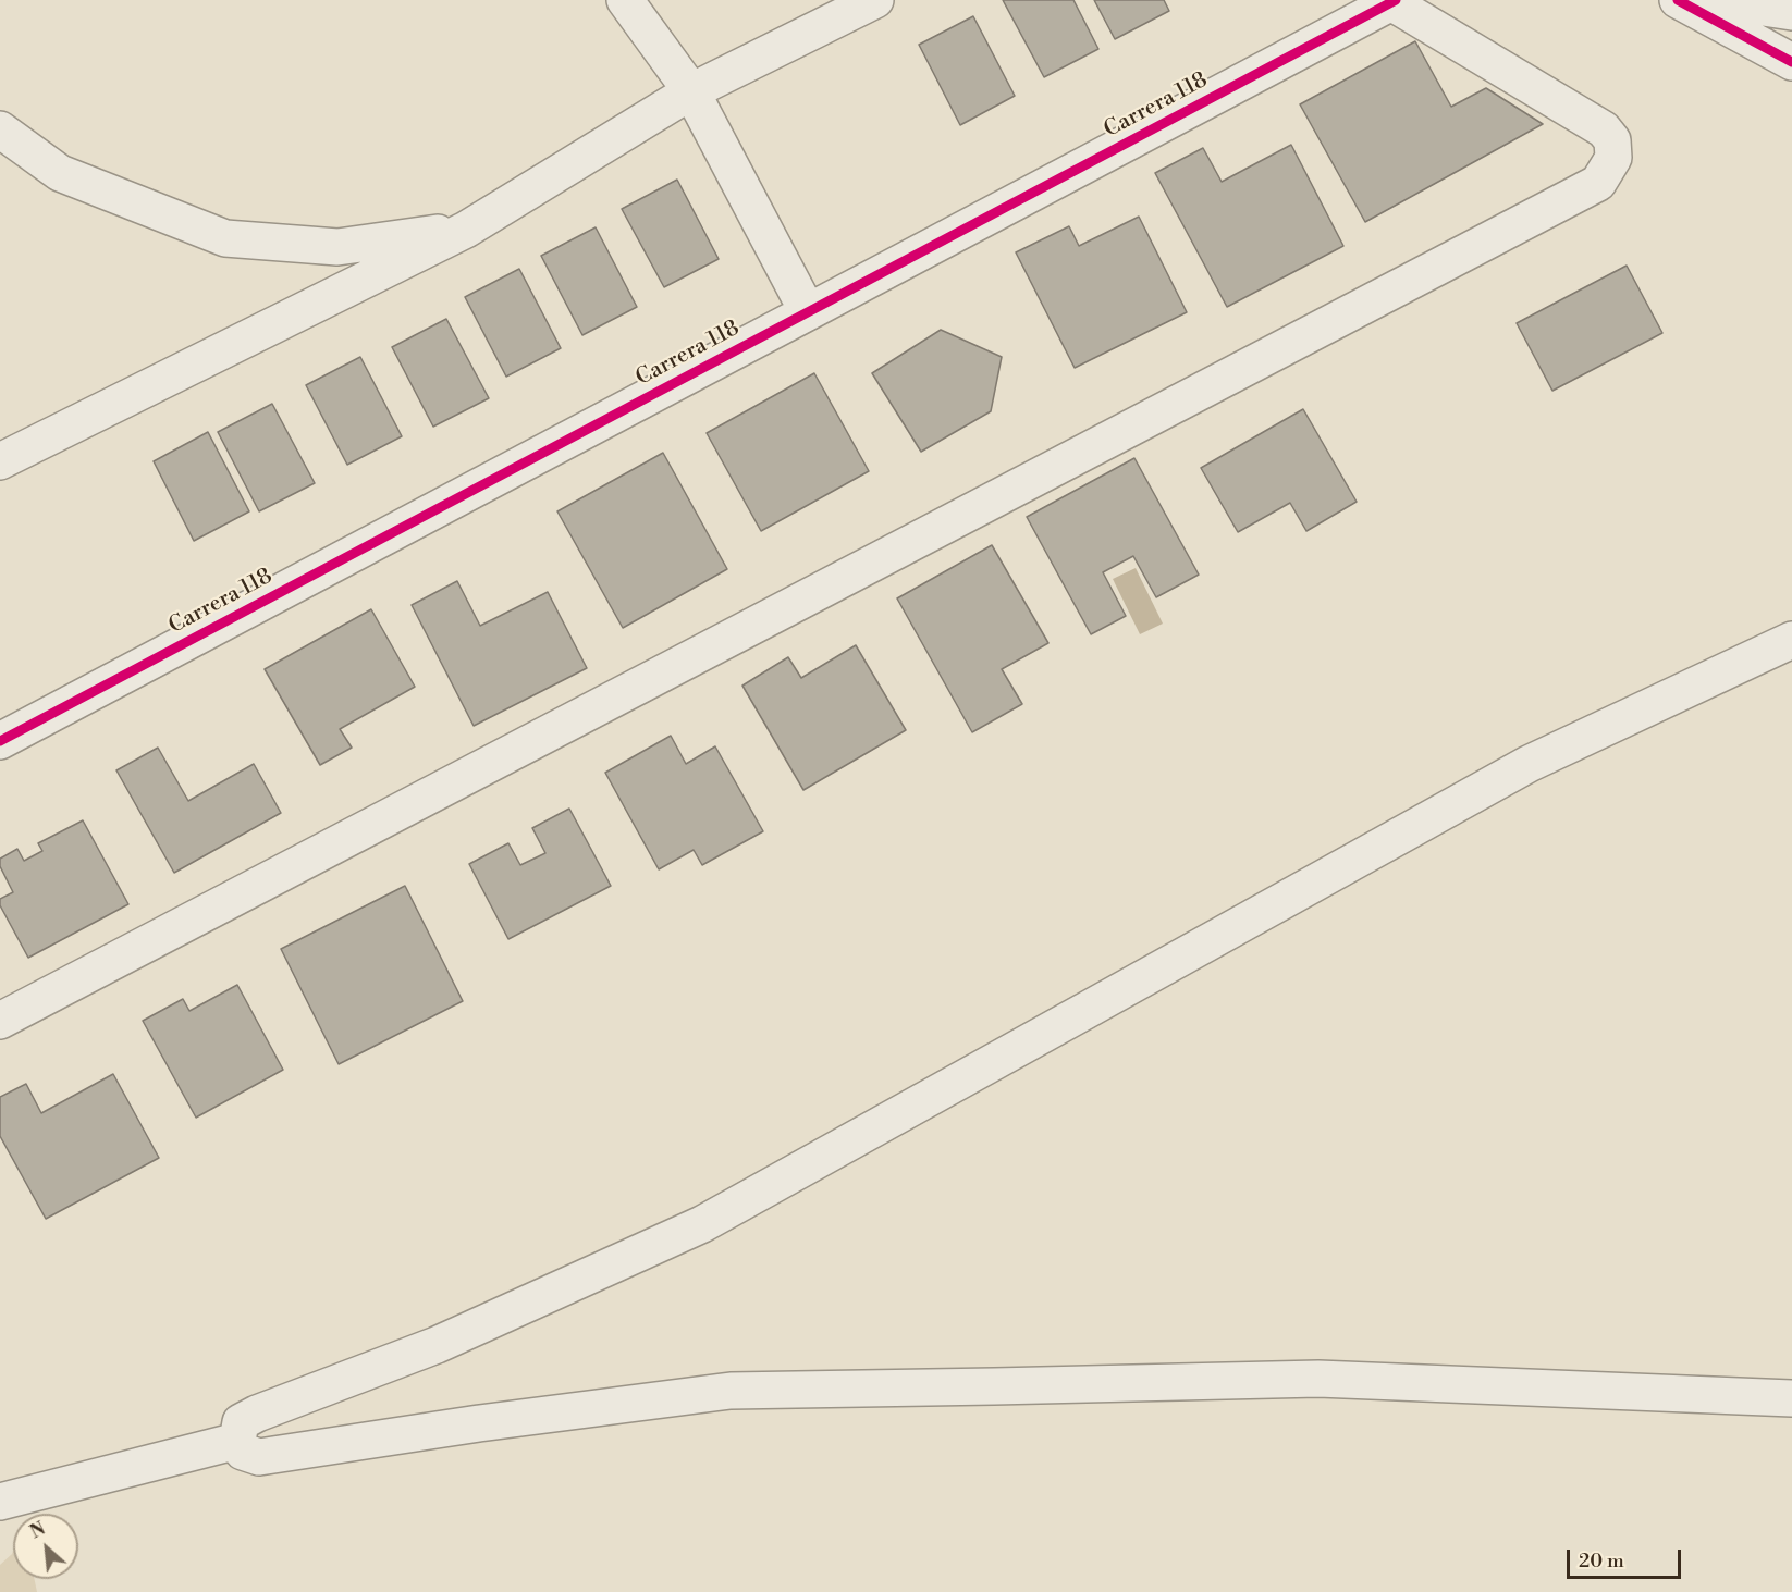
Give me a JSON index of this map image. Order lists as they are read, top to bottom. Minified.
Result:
{"streets":{"street":["Carrera 118"]},"scale_bar":"20 m","north":"top left"}
